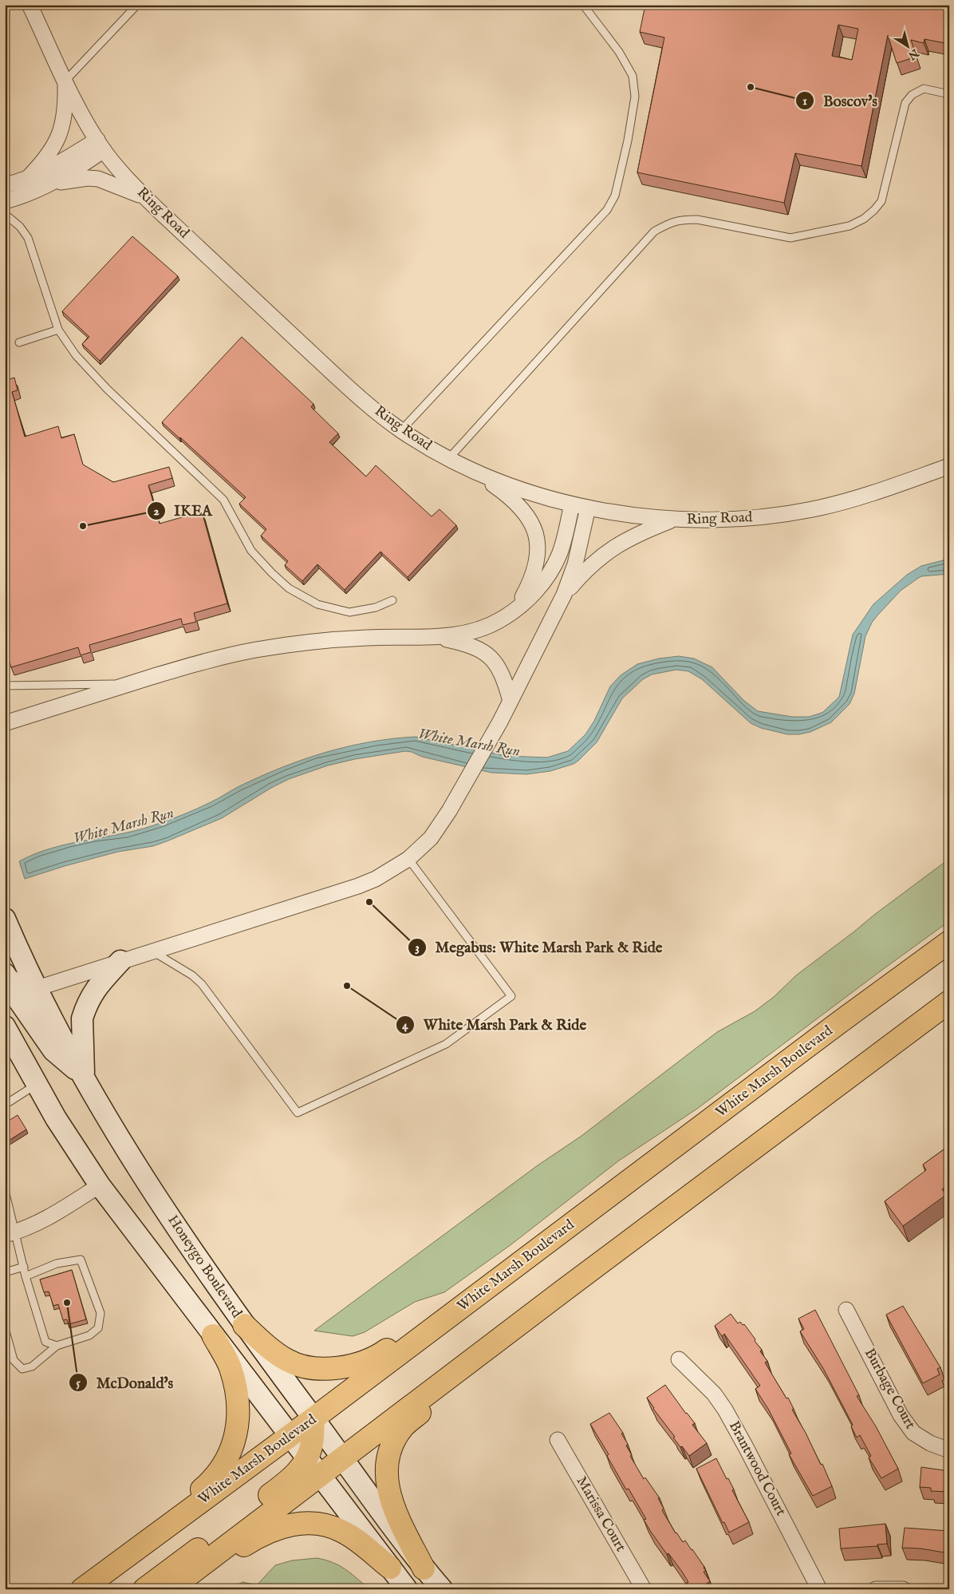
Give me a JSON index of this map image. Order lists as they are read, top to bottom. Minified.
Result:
{"streets":{"highway":["White Marsh Boulevard"],"main road":["Honeygo Boulevard"],"street":["Ring Road","Burbage Court","Brantwood Court","Marissa Court"]},"crossings":[["White Marsh Boulevard","Honeygo Boulevard"]],"water":["White Marsh Run"],"places":["Boscov's","IKEA","Megabus: White Marsh Park & Ride","White Marsh Park & Ride","McDonald's"],"north":"bottom right"}
